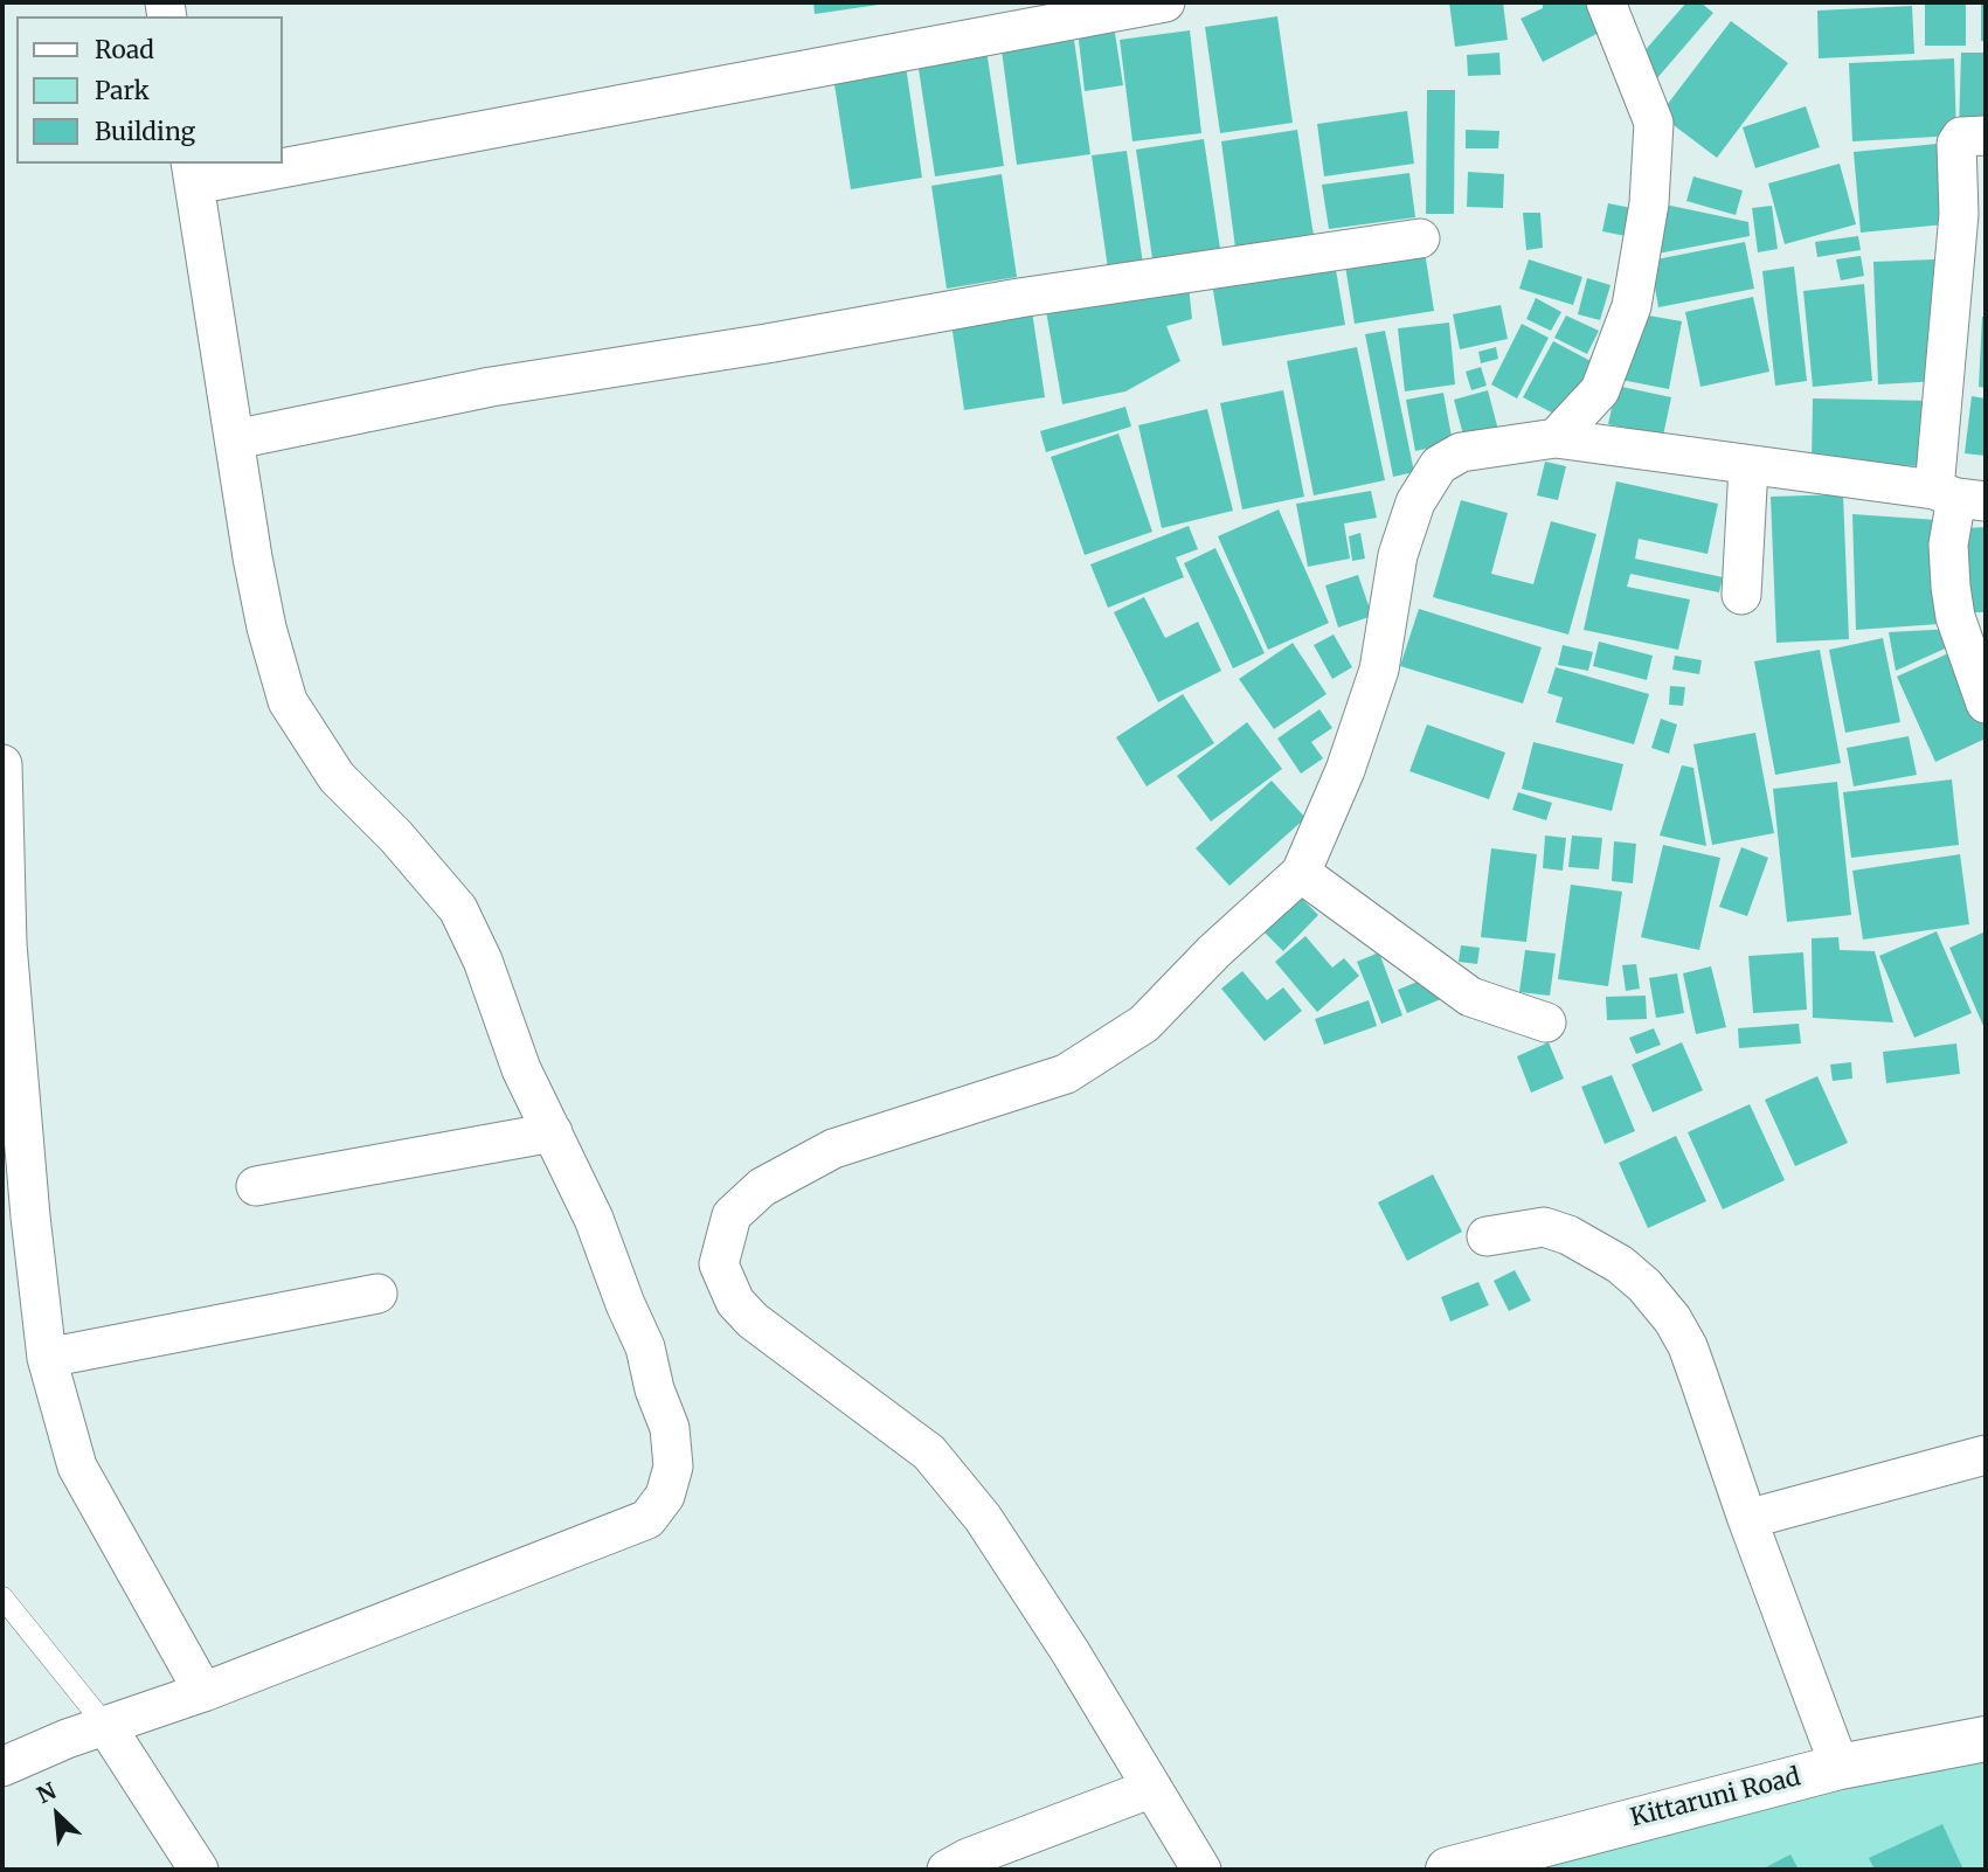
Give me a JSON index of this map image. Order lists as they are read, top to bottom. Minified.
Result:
{"streets":{"street":["Kittaruni Road"]},"legend":["Road","Park","Building"],"north":"top left"}
